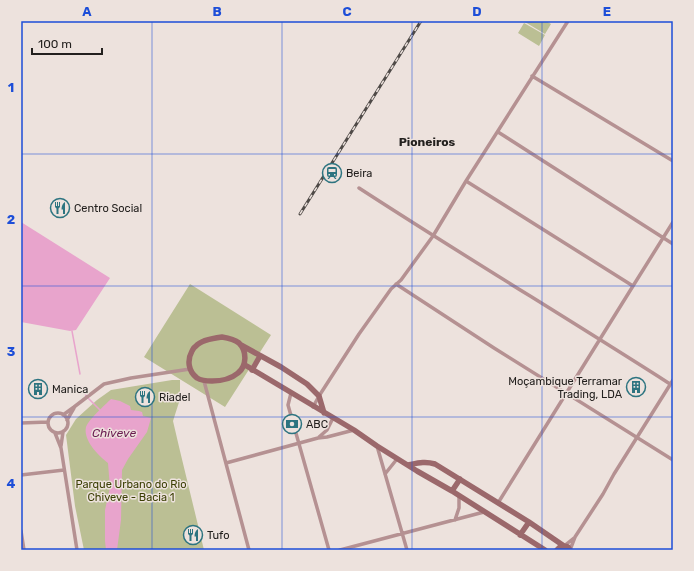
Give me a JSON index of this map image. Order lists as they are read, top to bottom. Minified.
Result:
{"districts":["Pioneiros"],"water":["Chiveve"],"parks":["Parque Urbano do Rio Chiveve - Bacia 1"],"places":{"station":["Beira"],"restaurant":["Centro Social","Riadel","Tufo"],"building":["Moçambique Terramar Trading, LDA","Manica"],"bank":["ABC"]},"scale_bar":"100 m","grid":{"columns":["A","B","C","D","E"],"rows":["1","2","3","4"]}}
